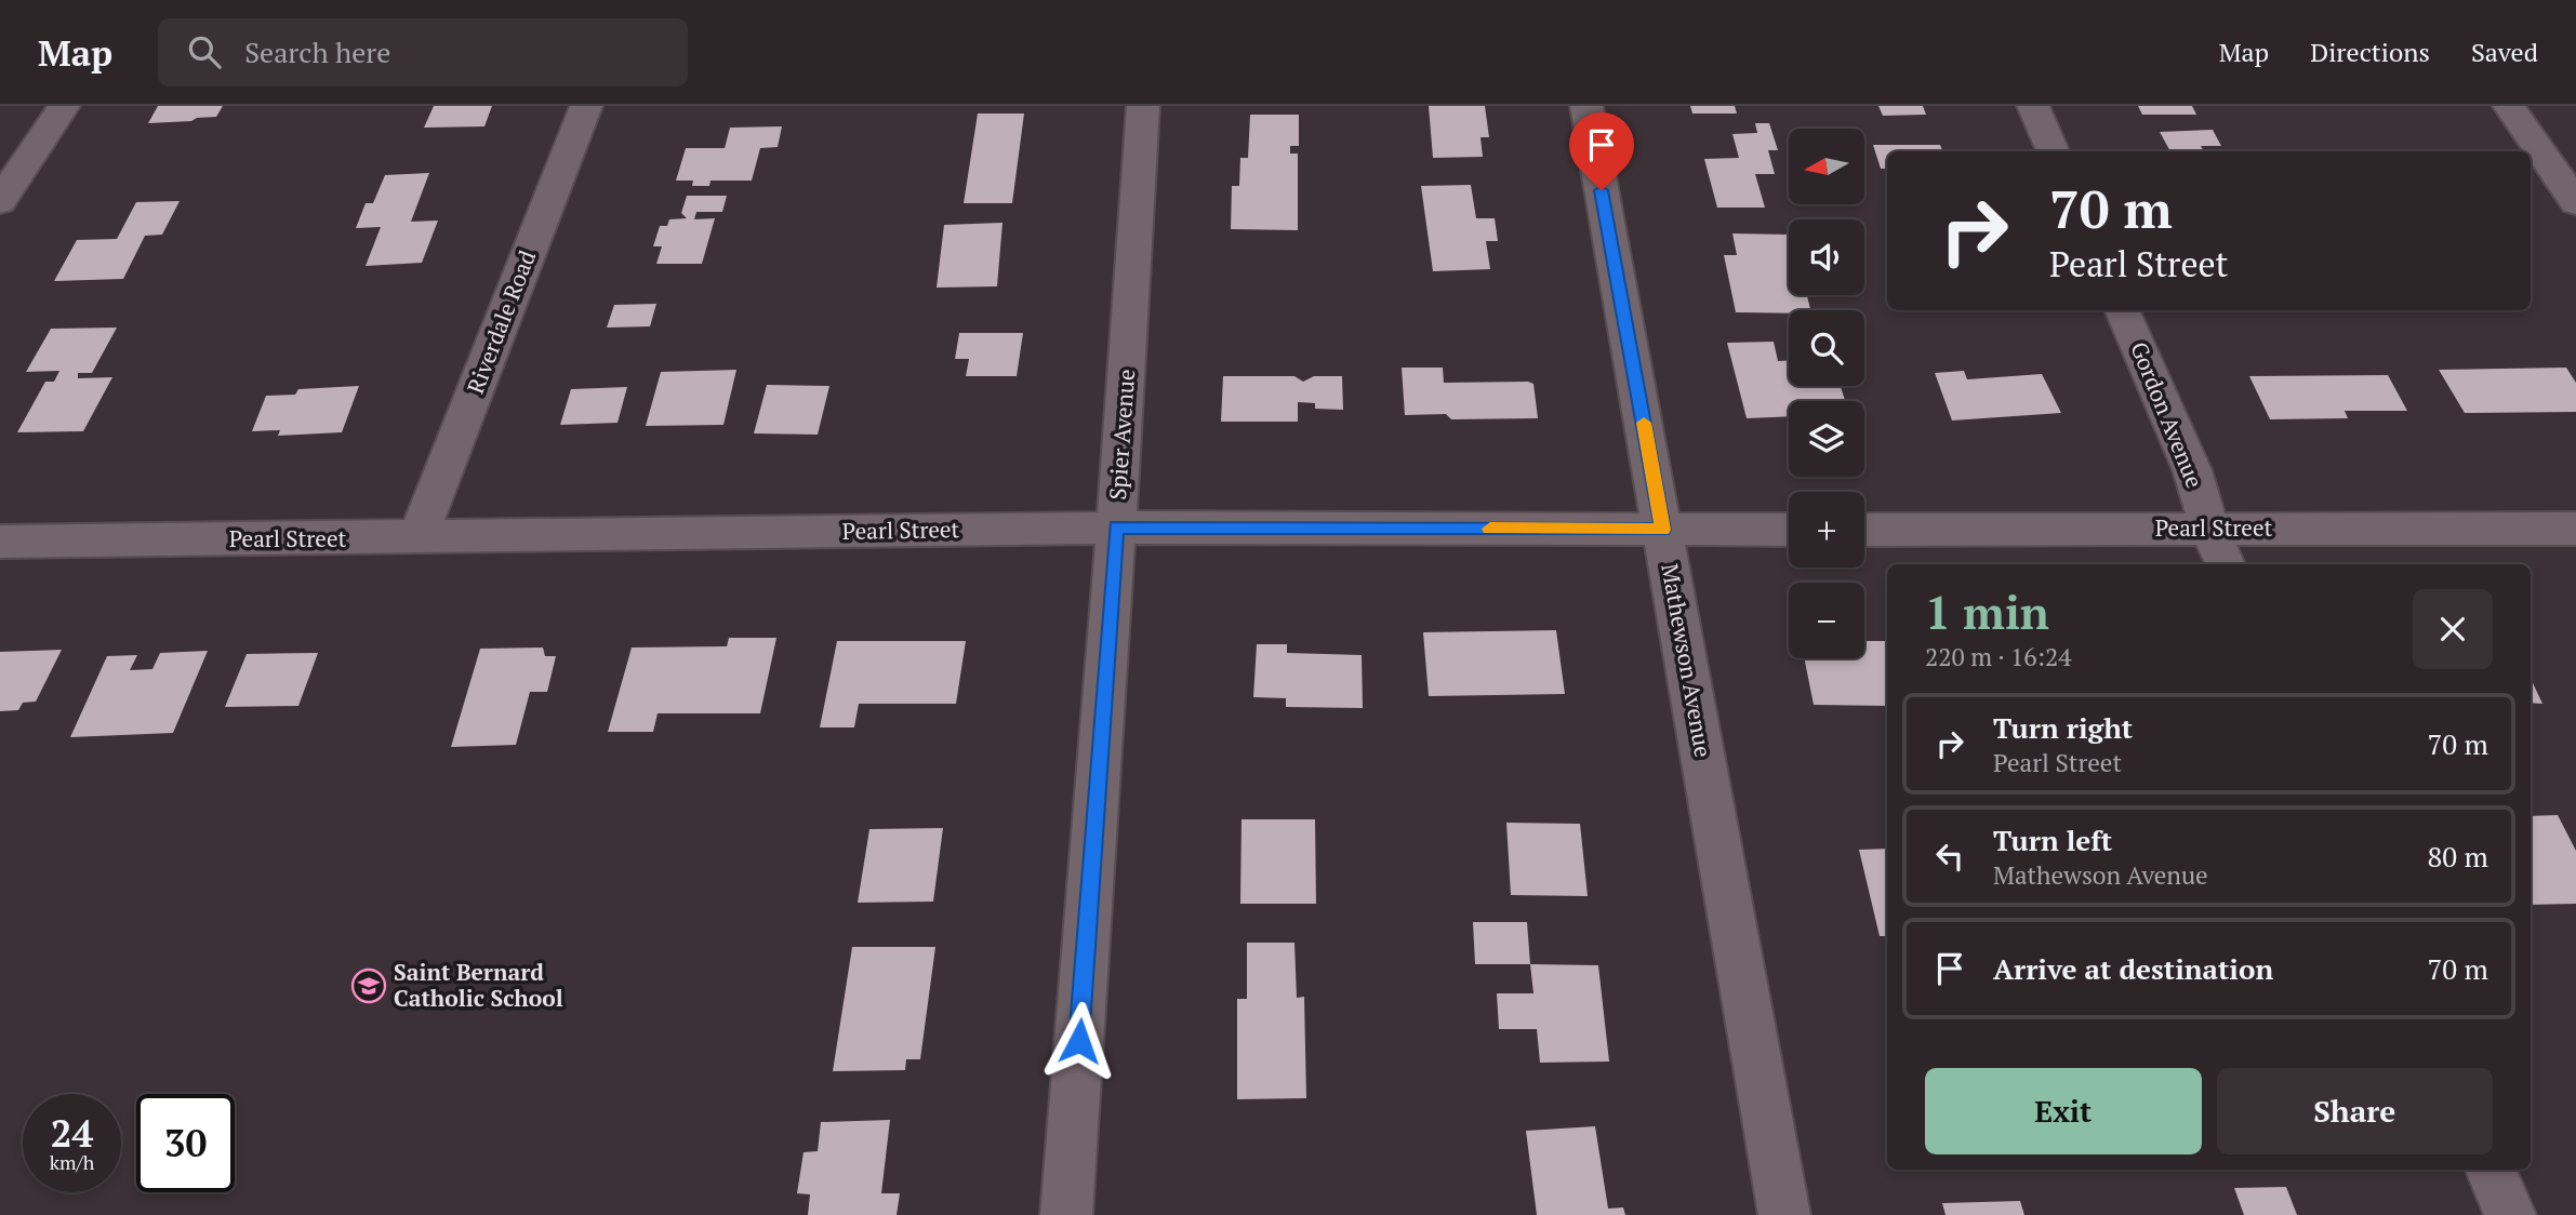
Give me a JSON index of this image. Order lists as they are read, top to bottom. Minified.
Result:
{"streets":{"street":["Riverdale Road","Gordon Avenue","Spier Avenue","Pearl Street","Mathewson Avenue"]},"crossings":[["Riverdale Road","Pearl Street"],["Gordon Avenue","Pearl Street"],["Spier Avenue","Pearl Street"],["Pearl Street","Mathewson Avenue"]],"places":{"school or university":["Saint Bernard Catholic School"]},"north":"left","page":{"header":"Map","search":"Search here","nav":["Map","Directions","Saved"],"map_buttons":["+","−"],"turn":["70 m","Pearl Street"],"heading":["1 min","220 m · 16:24"],"list":[{"name":"Turn right","note":"Pearl Street","value":"70 m"},{"name":"Turn left","note":"Mathewson Avenue","value":"80 m"},{"name":"Arrive at destination","value":"70 m"}],"buttons":["Exit","Share"],"speed":"24 km/h","limit":"30"}}
